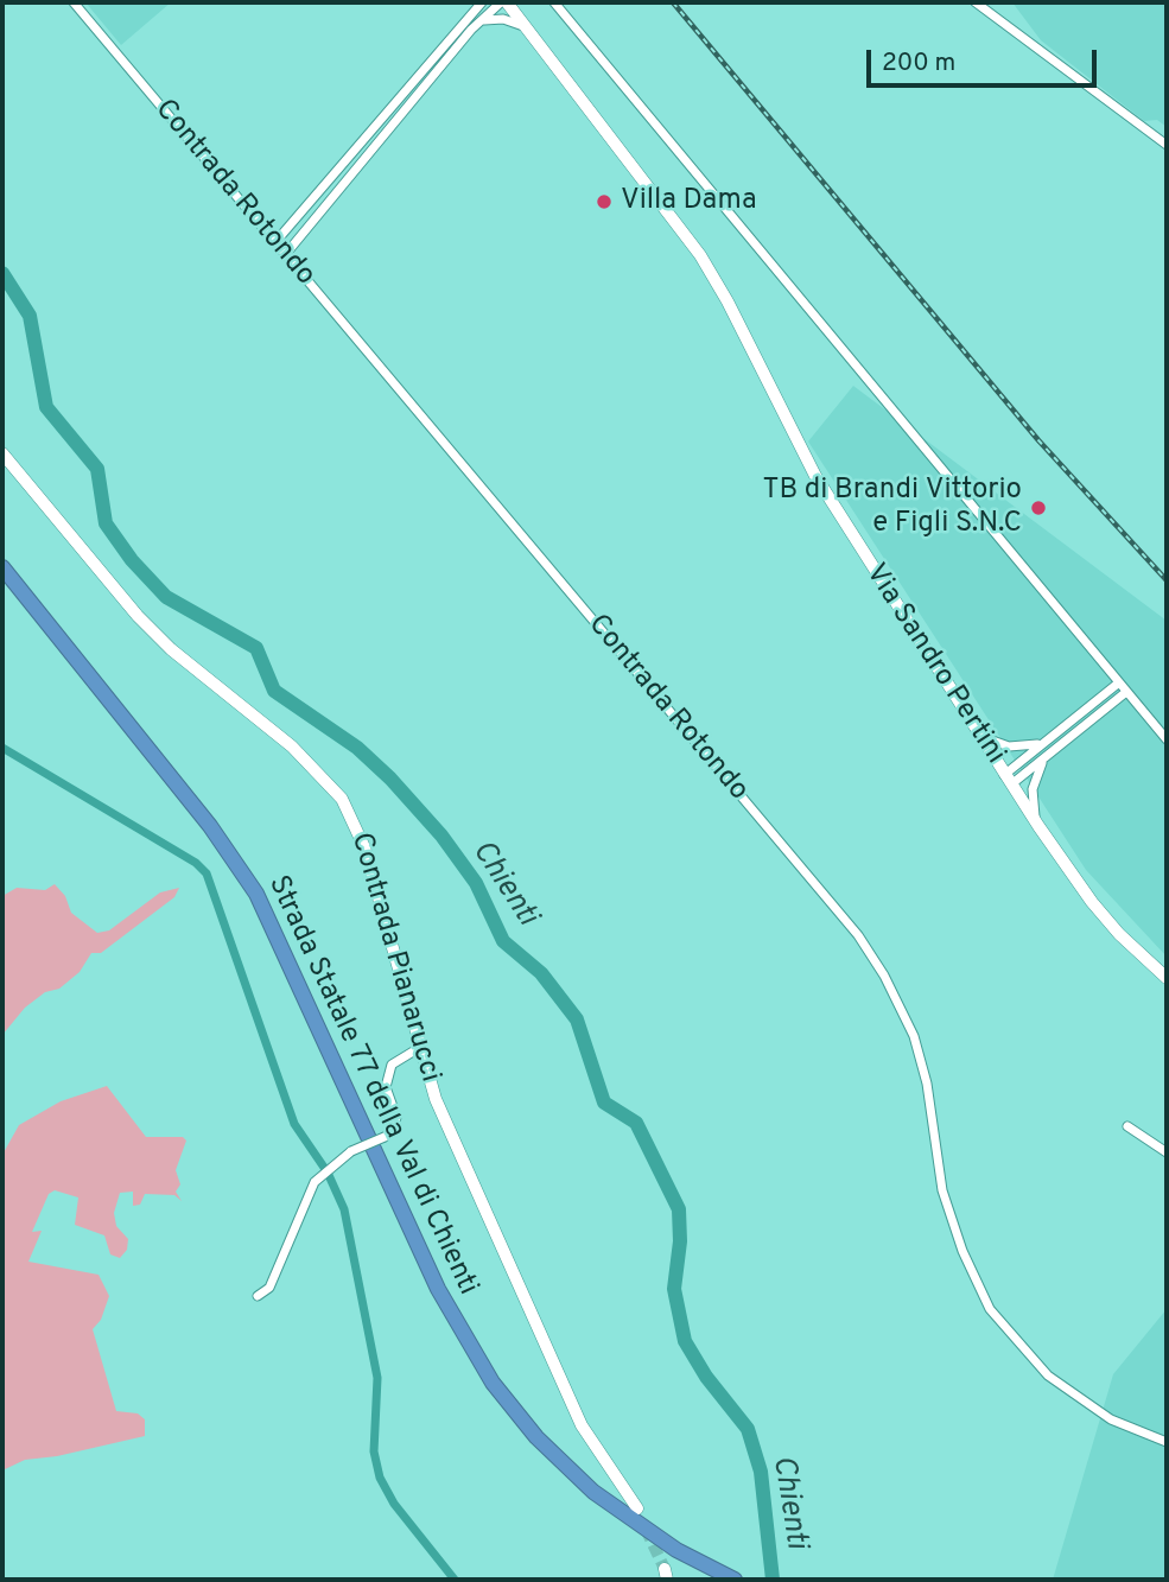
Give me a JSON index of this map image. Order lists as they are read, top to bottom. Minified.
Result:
{"streets":{"highway":["Strada Statale 77 della Val di Chienti"],"street":["Contrada Rotondo","Via Sandro Pertini","Contrada Pianarucci"]},"water":["Chienti"],"places":["Villa Dama","TB di Brandi Vittorio e Figli S.N.C"],"scale_bar":"200 m"}
